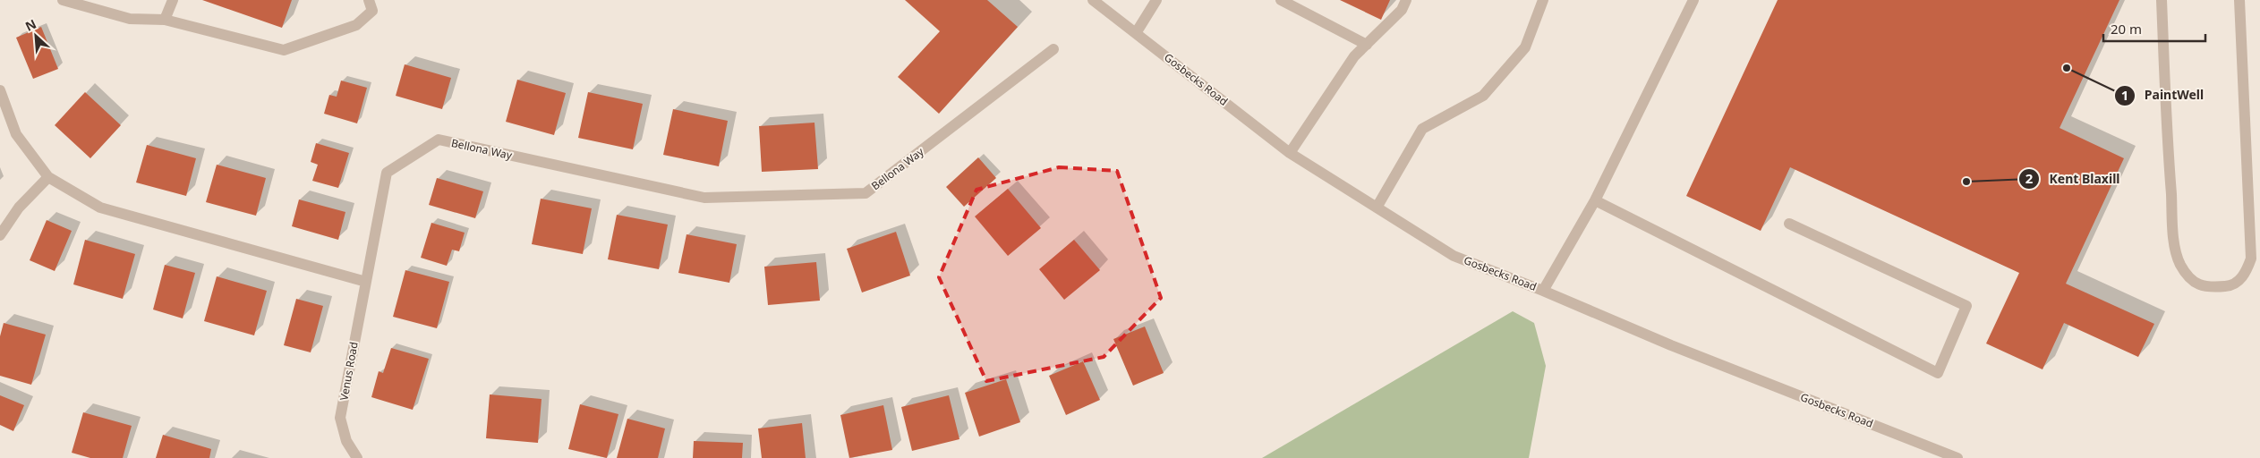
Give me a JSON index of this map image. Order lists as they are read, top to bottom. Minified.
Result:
{"streets":{"street":["Gosbecks Road","Bellona Way","Venus Road"]},"crossings":[["Bellona Way","Venus Road"]],"places":["PaintWell","Kent Blaxill"],"scale_bar":"20 m","north":"top left"}
